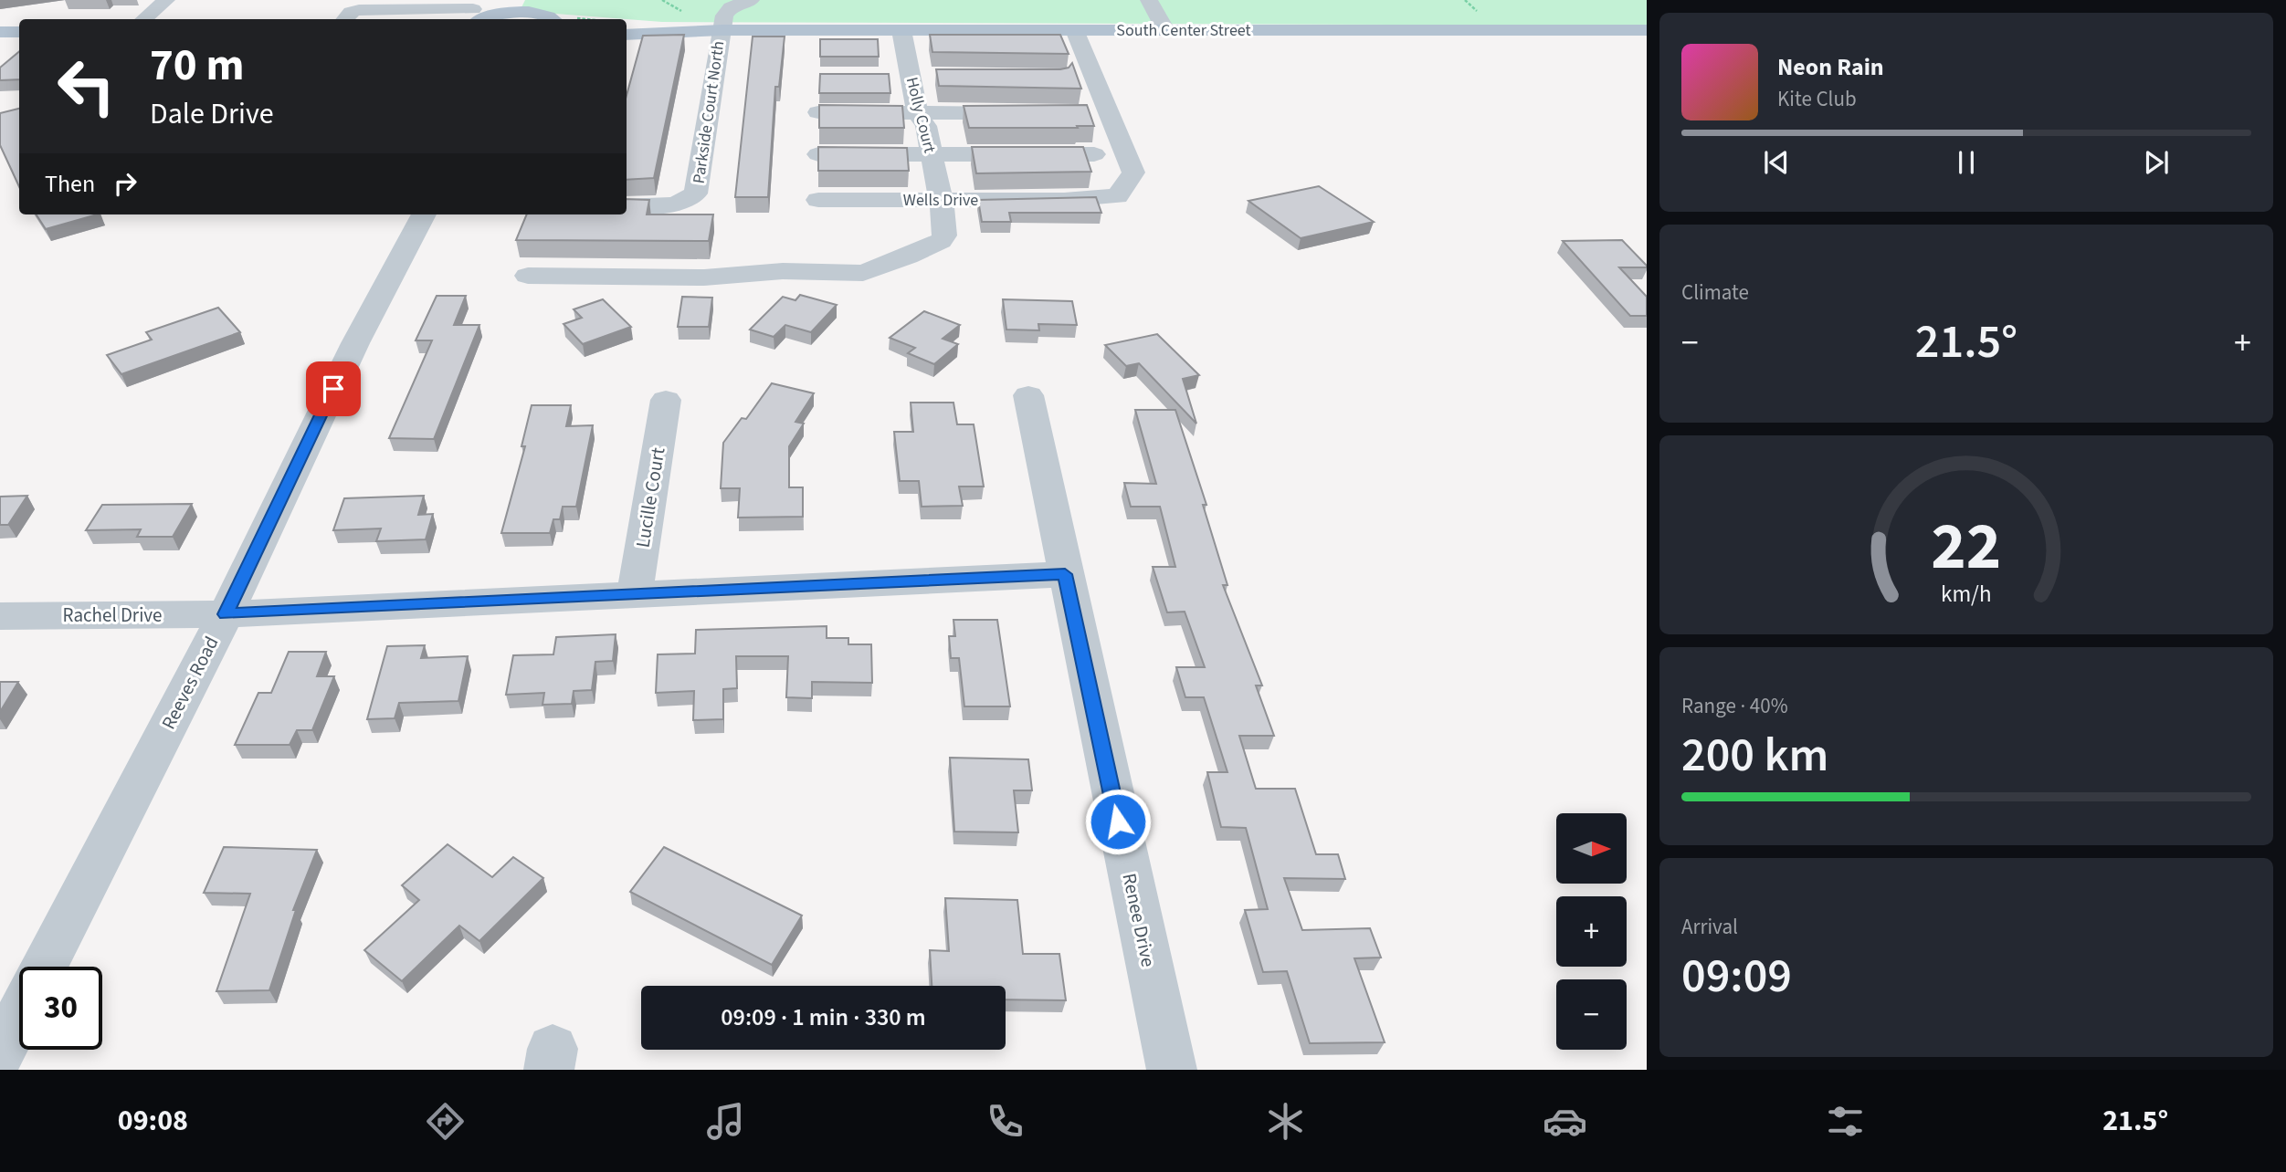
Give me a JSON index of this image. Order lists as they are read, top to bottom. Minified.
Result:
{"streets":{"main road":["South Center Street"],"street":["Parkside Court North","Holly Court","Wells Drive","Lucille Court","Rachel Drive","Reeves Road","Renee Drive"]},"crossings":[["South Center Street","Parkside Court North"],["South Center Street","Holly Court"],["South Center Street","Wells Drive"],["Holly Court","Wells Drive"],["Lucille Court","Rachel Drive"],["Rachel Drive","Reeves Road"],["Rachel Drive","Renee Drive"]],"north":"right","page":{"turn":["70 m","Dale Drive"],"song":["Neon Rain","Kite Club"],"then":"Then","tile":["Climate",["Range · 40%","200 km"],["Arrival","09:09"]],"heat":["−","21.5°","+"],"map_buttons":["+","−"],"limit":"30","trip":"09:09 · 1 min · 330 m","tabs":["09:08","21.5°"],"gauge":["22","km/h"]}}
